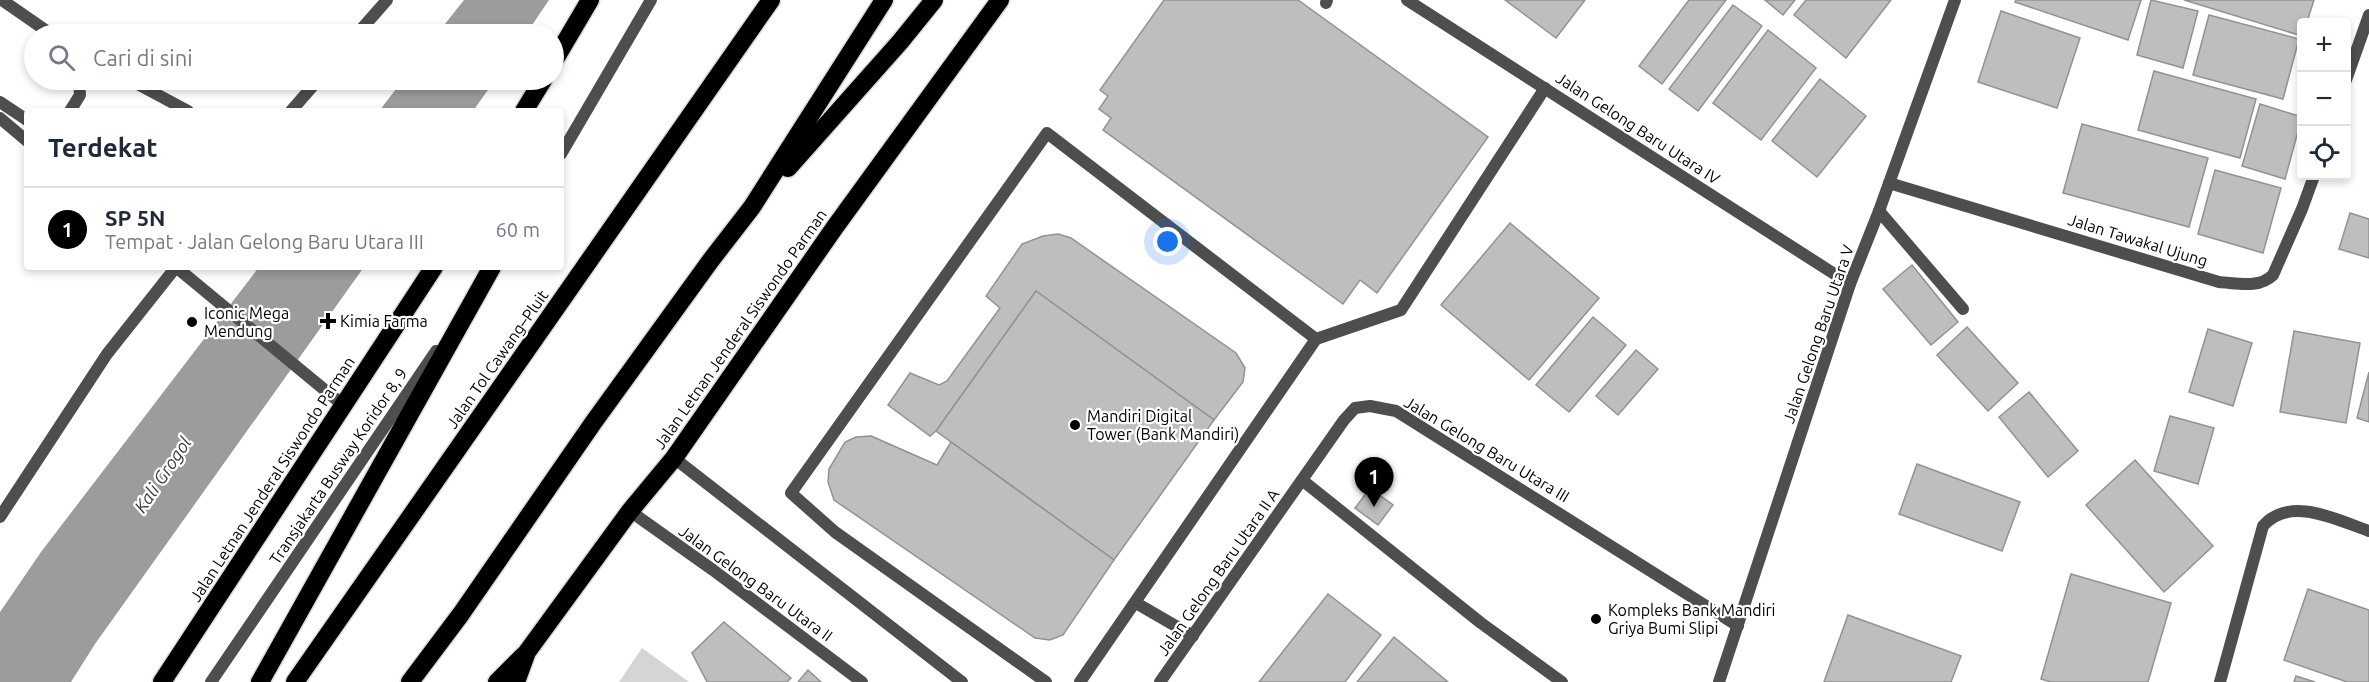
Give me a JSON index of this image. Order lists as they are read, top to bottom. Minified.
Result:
{"streets":{"highway":["Jalan Letnan Jenderal Siswondo Parman","Jalan Tol Cawang–Pluit"],"street":["Jalan Gelong Baru Utara IV","Jalan Tawakal Ujung","Jalan Gelong Baru Utara V","Jalan Gelong Baru Utara III","Transjakarta Busway Koridor 8, 9","Jalan Gelong Baru Utara II A","Jalan Gelong Baru Utara II"]},"crossings":[["Jalan Gelong Baru Utara IV","Jalan Gelong Baru Utara V"],["Jalan Tawakal Ujung","Jalan Gelong Baru Utara V"],["Jalan Letnan Jenderal Siswondo Parman","Jalan Gelong Baru Utara II"],["Jalan Gelong Baru Utara V","Jalan Gelong Baru Utara III"],["Jalan Gelong Baru Utara III","Jalan Gelong Baru Utara II A"]],"water":["Kali Grogol"],"places":{"health":["Kimia Farma"],"other":["Iconic Mega Mendung","Mandiri Digital Tower (Bank Mandiri)","Kompleks Bank Mandiri Griya Bumi Slipi"]},"page":{"map_buttons":["+","−"],"search":"Cari di sini","heading":"Terdekat","list":[{"mark":"1","name":"SP 5N","note":"Tempat · Jalan Gelong Baru Utara III","value":"60 m"}],"pins":"1"}}
